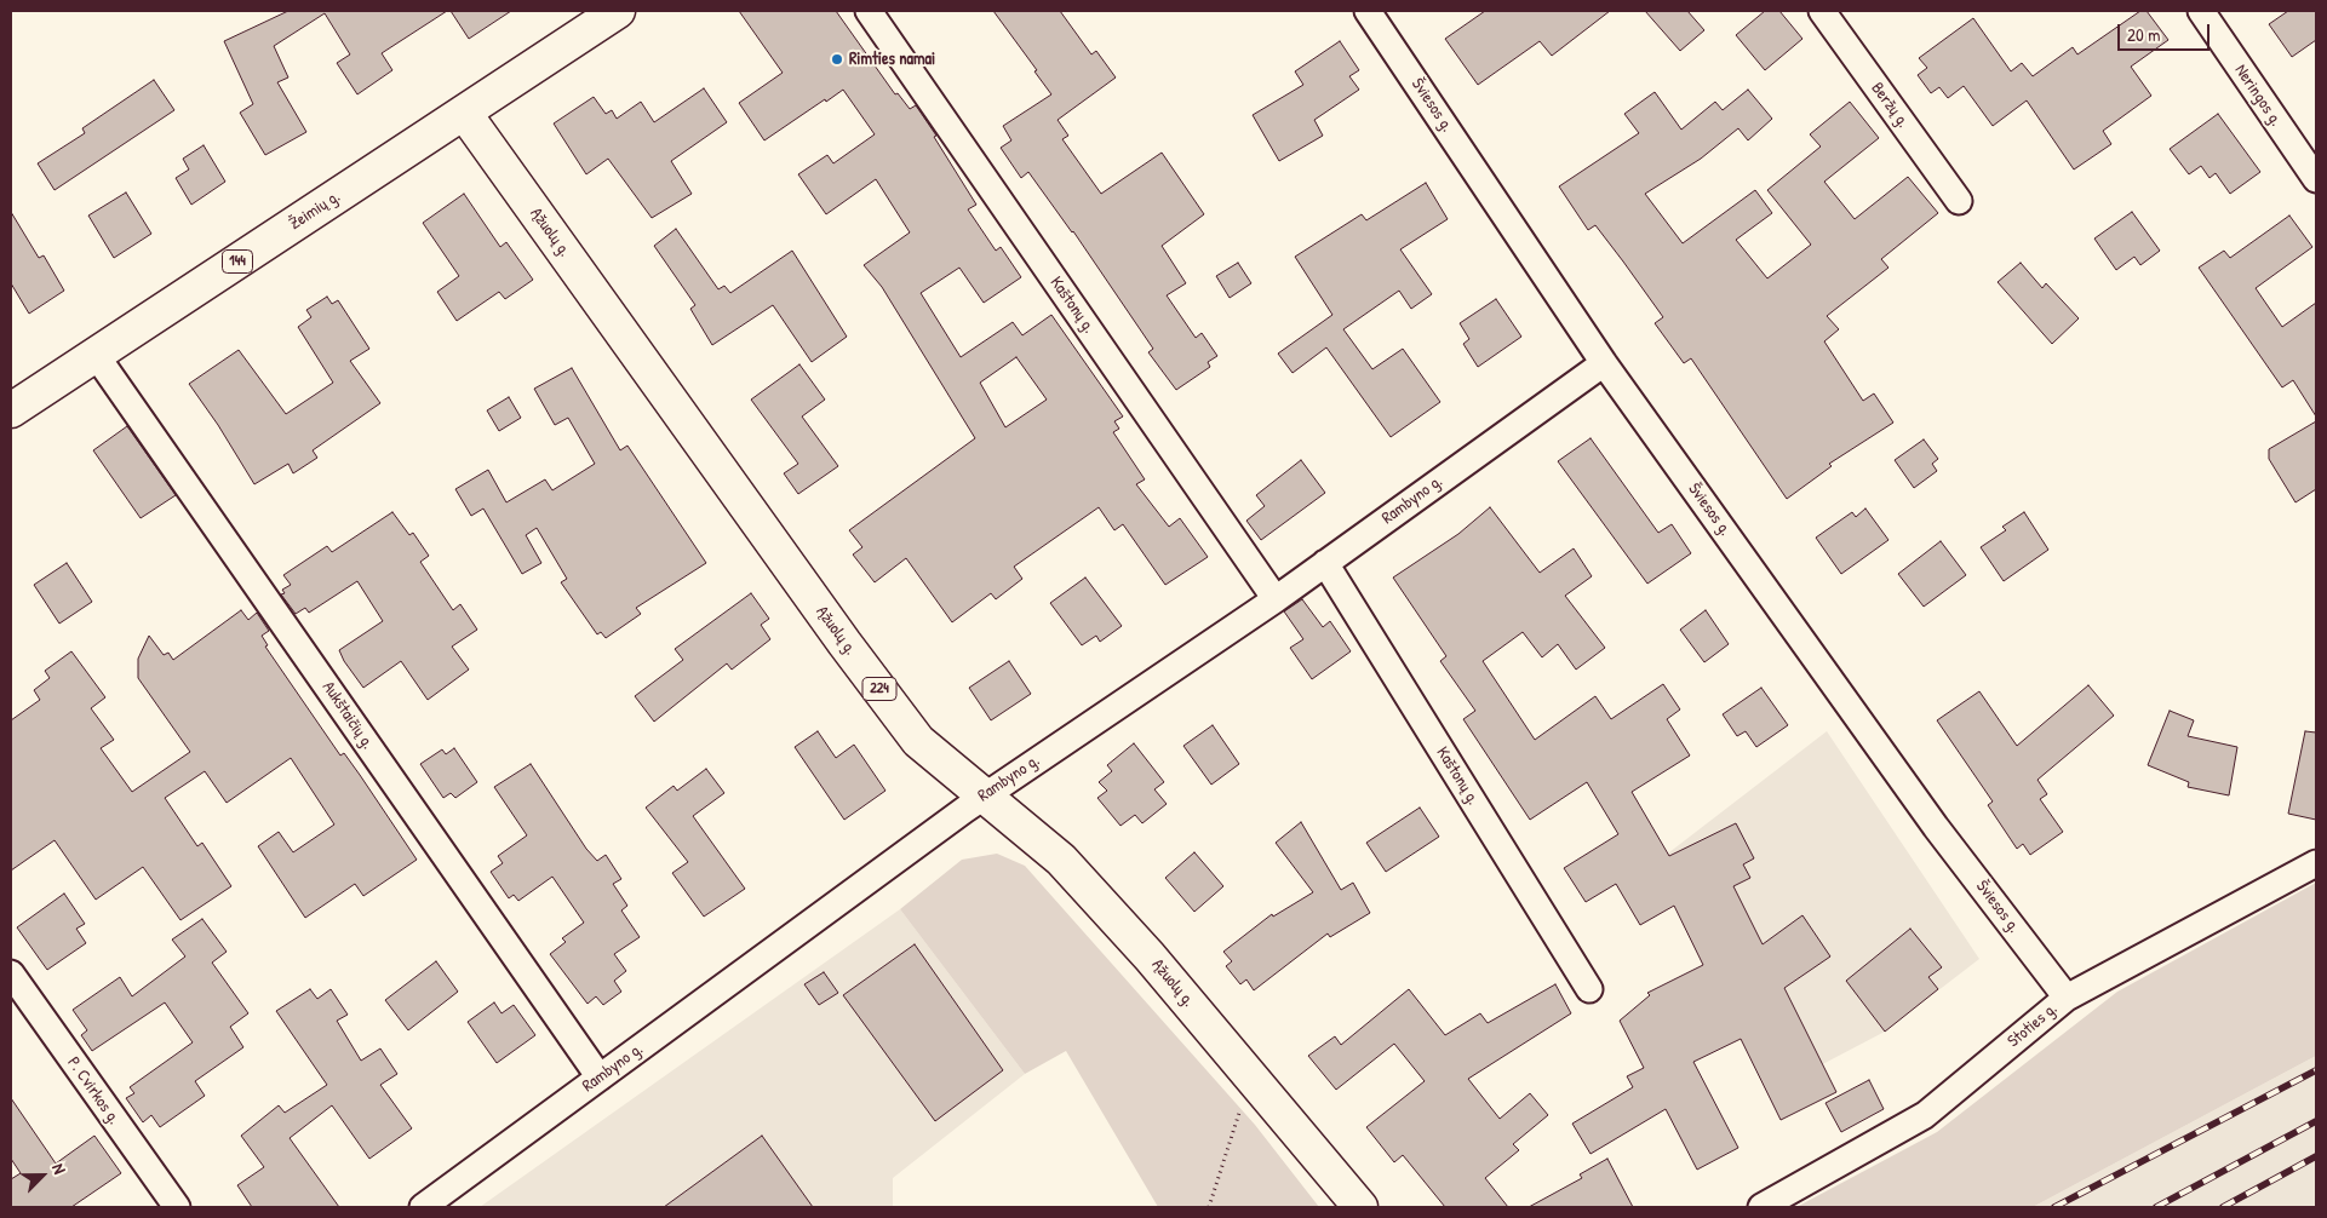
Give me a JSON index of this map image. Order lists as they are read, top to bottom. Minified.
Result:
{"streets":{"main road":["Žeimių g.","Ąžuolų g.","144","224"],"street":["Neringos g.","Šviesos g.","Beržų g.","Kaštonų g.","Rambyno g.","Aukštaičių g.","Stoties g.","P. Cvirkos g."]},"crossings":[["Šviesos g.","Rambyno g."],["Šviesos g.","Stoties g."],["Žeimių g.","Ąžuolų g."],["Žeimių g.","Aukštaičių g."],["Ąžuolų g.","Rambyno g."],["Kaštonų g.","Rambyno g."],["Rambyno g.","Aukštaičių g."]],"places":["Rimties namai"],"scale_bar":"20 m","north":"top right"}
